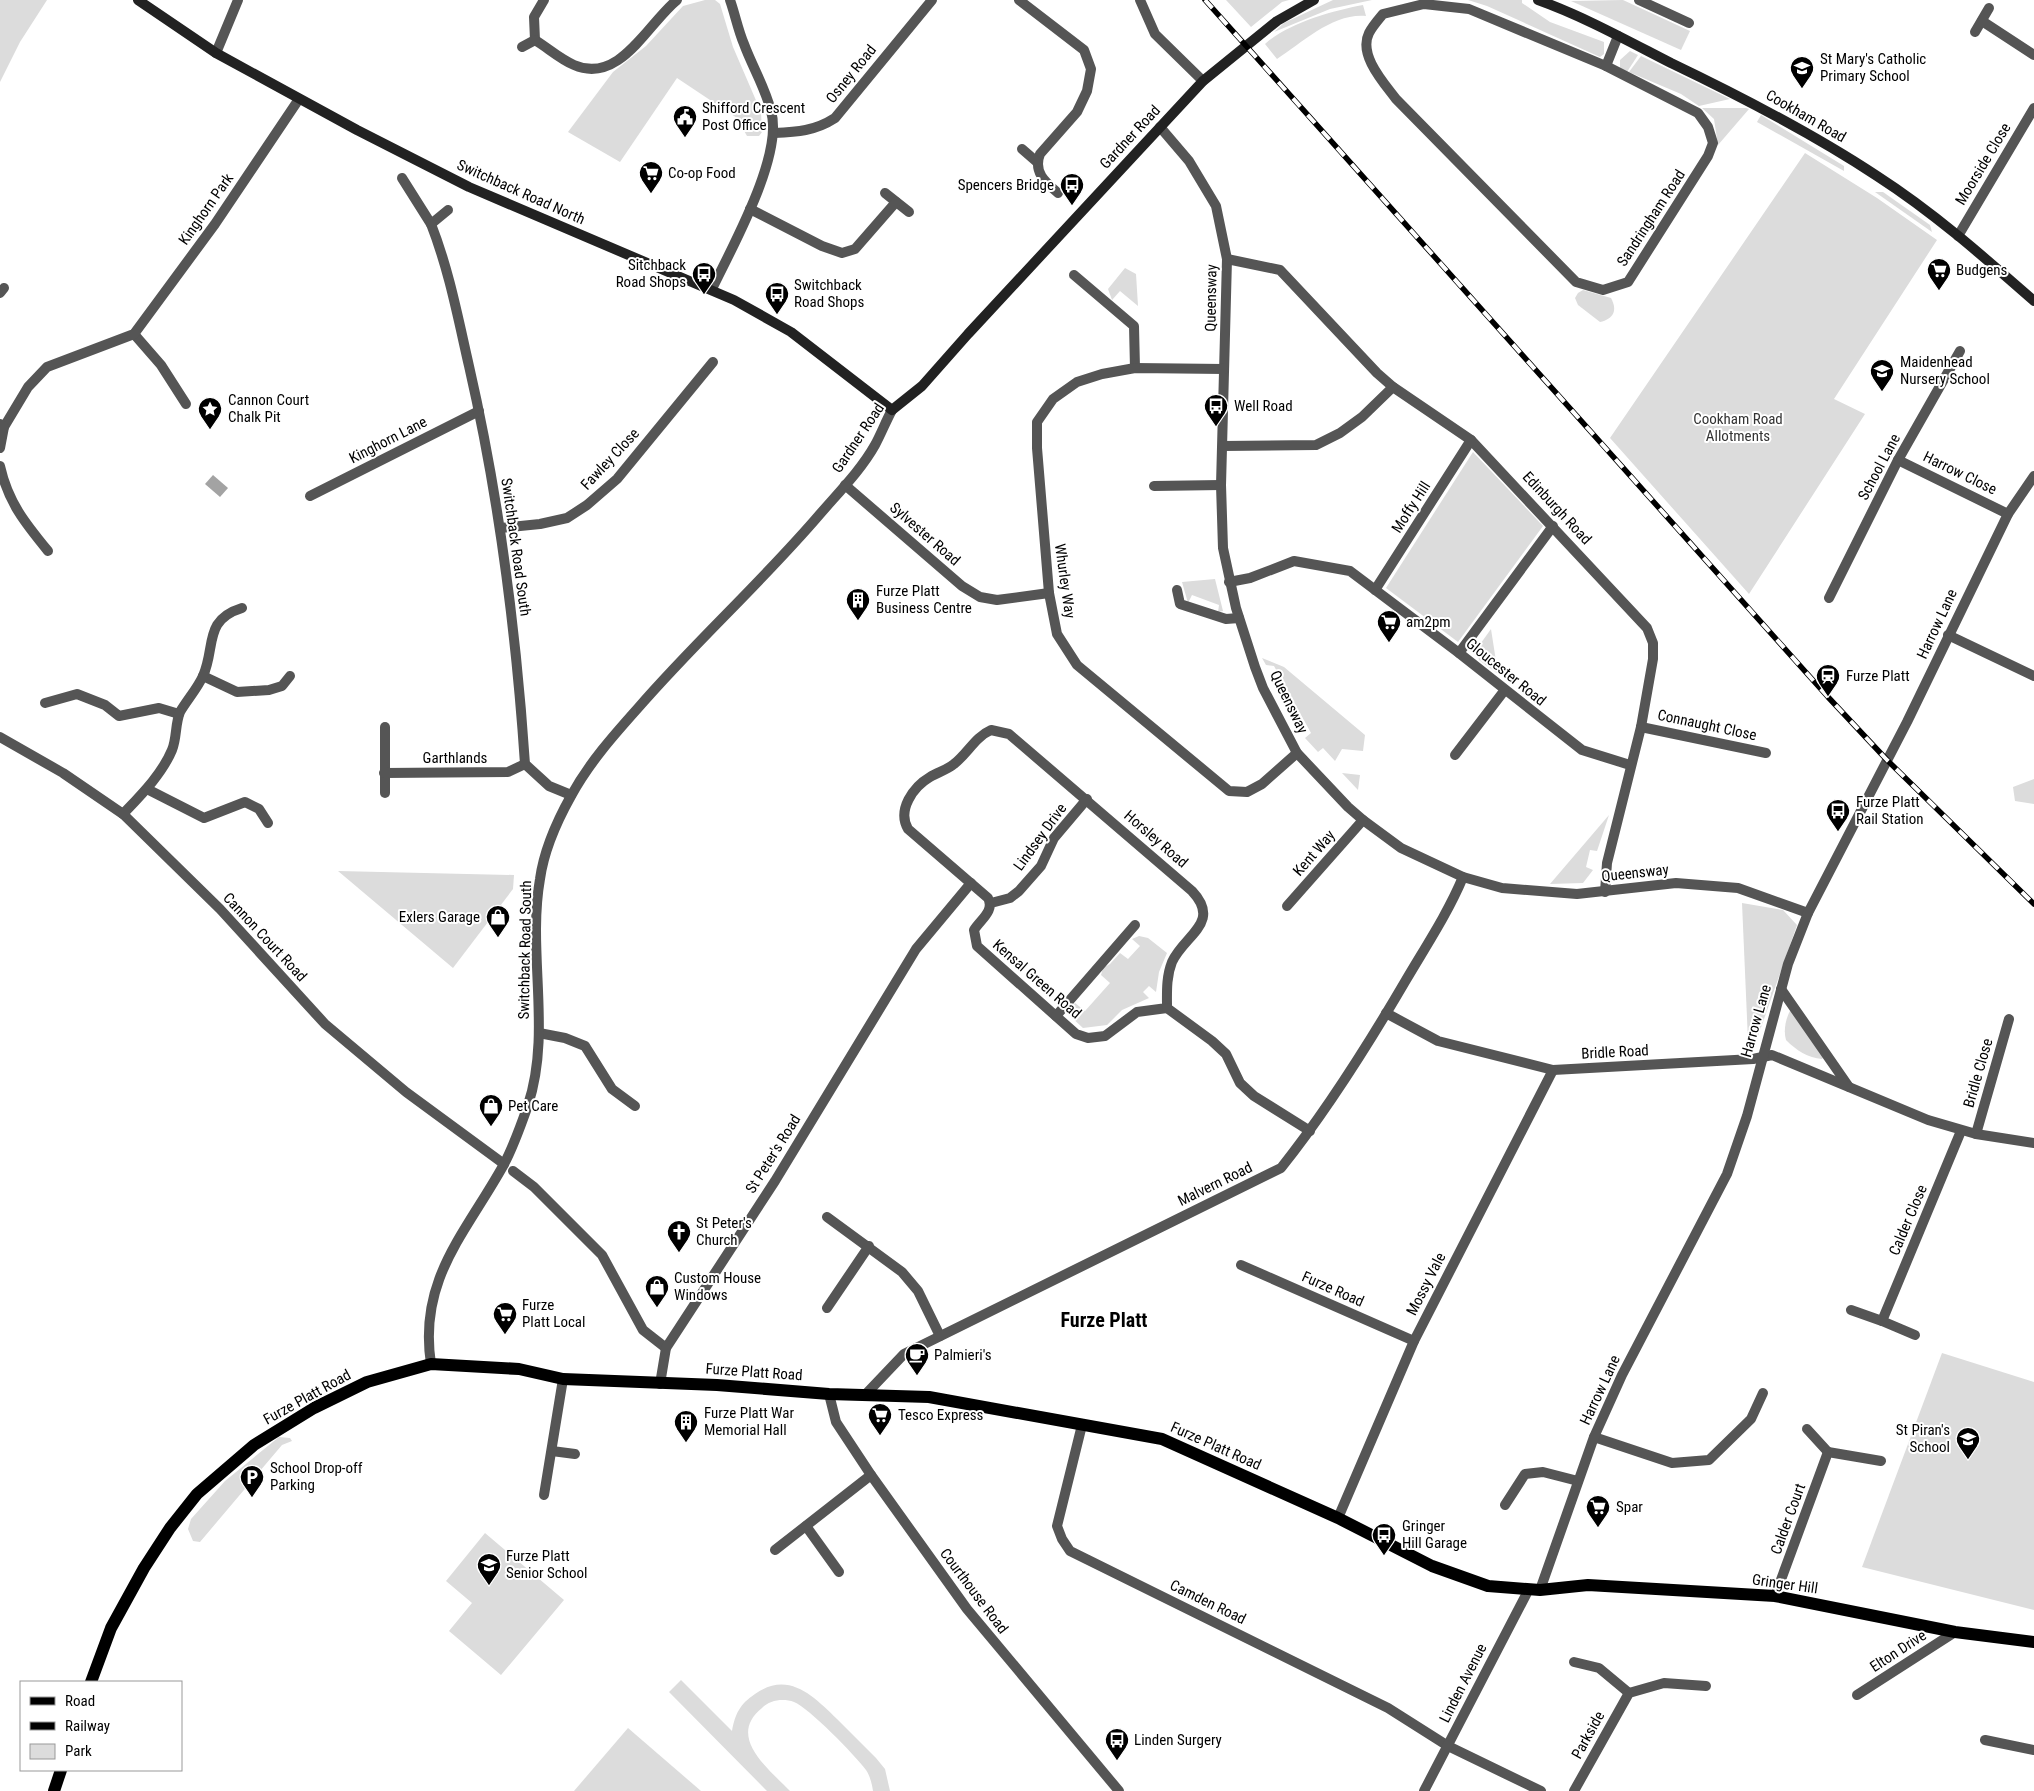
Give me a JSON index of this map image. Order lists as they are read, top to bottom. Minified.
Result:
{"streets":{"main road":["Cookham Road","Gardner Road","Switchback Road North","Furze Platt Road","Gringer Hill"],"street":["Osney Road","Moorside Close","Kinghorn Park","Sandringham Road","Queensway","Kinghorn Lane","Fawley Close","School Lane","Harrow Close","Moffy Hill","Edinburgh Road","Sylvester Road","Switchback Road South","Whurley Way","Harrow Lane","Gloucester Road","Connaught Close","Garthlands","Lindsey Drive","Horsley Road","Kent Way","Cannon Court Road","Kensal Green Road","Bridle Road","Bridle Close","St Peter's Road","Malvern Road","Calder Close","Mossy Vale","Furze Road","Calder Court","Courthouse Road","Camden Road","Elton Drive","Linden Avenue","Parkside"]},"crossings":[["Cookham Road","Moorside Close"],["Gardner Road","Switchback Road North"],["Gardner Road","Queensway"],["Gardner Road","Sylvester Road"],["Gardner Road","Switchback Road South"],["Switchback Road North","Kinghorn Park"],["Queensway","Edinburgh Road"],["Queensway","Whurley Way"],["Queensway","Harrow Lane"],["Queensway","Gloucester Road"],["Queensway","Kent Way"],["Queensway","Malvern Road"],["Kinghorn Lane","Switchback Road South"],["Fawley Close","Switchback Road South"],["School Lane","Harrow Close"],["Harrow Close","Harrow Lane"],["Moffy Hill","Edinburgh Road"],["Moffy Hill","Gloucester Road"],["Edinburgh Road","Gloucester Road"],["Edinburgh Road","Connaught Close"],["Sylvester Road","Whurley Way"],["Switchback Road South","Garthlands"],["Switchback Road South","Cannon Court Road"],["Switchback Road South","Furze Platt Road"],["Harrow Lane","Bridle Road"],["Harrow Lane","Furze Platt Road"],["Harrow Lane","Gringer Hill"],["Harrow Lane","Linden Avenue"],["Lindsey Drive","Horsley Road"],["Lindsey Drive","Kensal Green Road"],["Horsley Road","Kensal Green Road"],["Horsley Road","St Peter's Road"],["Bridle Road","Bridle Close"],["Bridle Road","Malvern Road"],["Bridle Road","Calder Close"],["Bridle Road","Mossy Vale"],["St Peter's Road","Furze Platt Road"],["Malvern Road","Furze Platt Road"],["Mossy Vale","Furze Road"],["Mossy Vale","Furze Platt Road"],["Furze Platt Road","Gringer Hill"],["Furze Platt Road","Courthouse Road"],["Furze Platt Road","Camden Road"],["Furze Platt Road","Linden Avenue"],["Calder Court","Gringer Hill"],["Gringer Hill","Elton Drive"],["Gringer Hill","Linden Avenue"],["Camden Road","Linden Avenue"]],"districts":["Furze Platt"],"parks":["Cookham Road Allotments"],"places":{"school or university":["St Mary's Catholic Primary School","Maidenhead Nursery School","St Piran's School","Furze Platt Senior School"],"public building":["Shifford Crescent Post Office"],"supermarket":["Co-op Food","Budgens","am2pm","Furze Platt Local","Tesco Express","Spar"],"bus stop":["Spencers Bridge","Sitchback Road Shops","Switchback Road Shops","Well Road","Furze Platt Rail Station","Gringer Hill Garage","Linden Surgery"],"place":["Cannon Court Chalk Pit"],"building":["Furze Platt Business Centre","Furze Platt War Memorial Hall"],"station":["Furze Platt"],"shop":["Exlers Garage","Pet Care","Custom House Windows"],"church":["St Peter's Church"],"cafe":["Palmieri's"],"parking":["School Drop-off Parking"]},"legend":["Road","Railway","Park"]}
